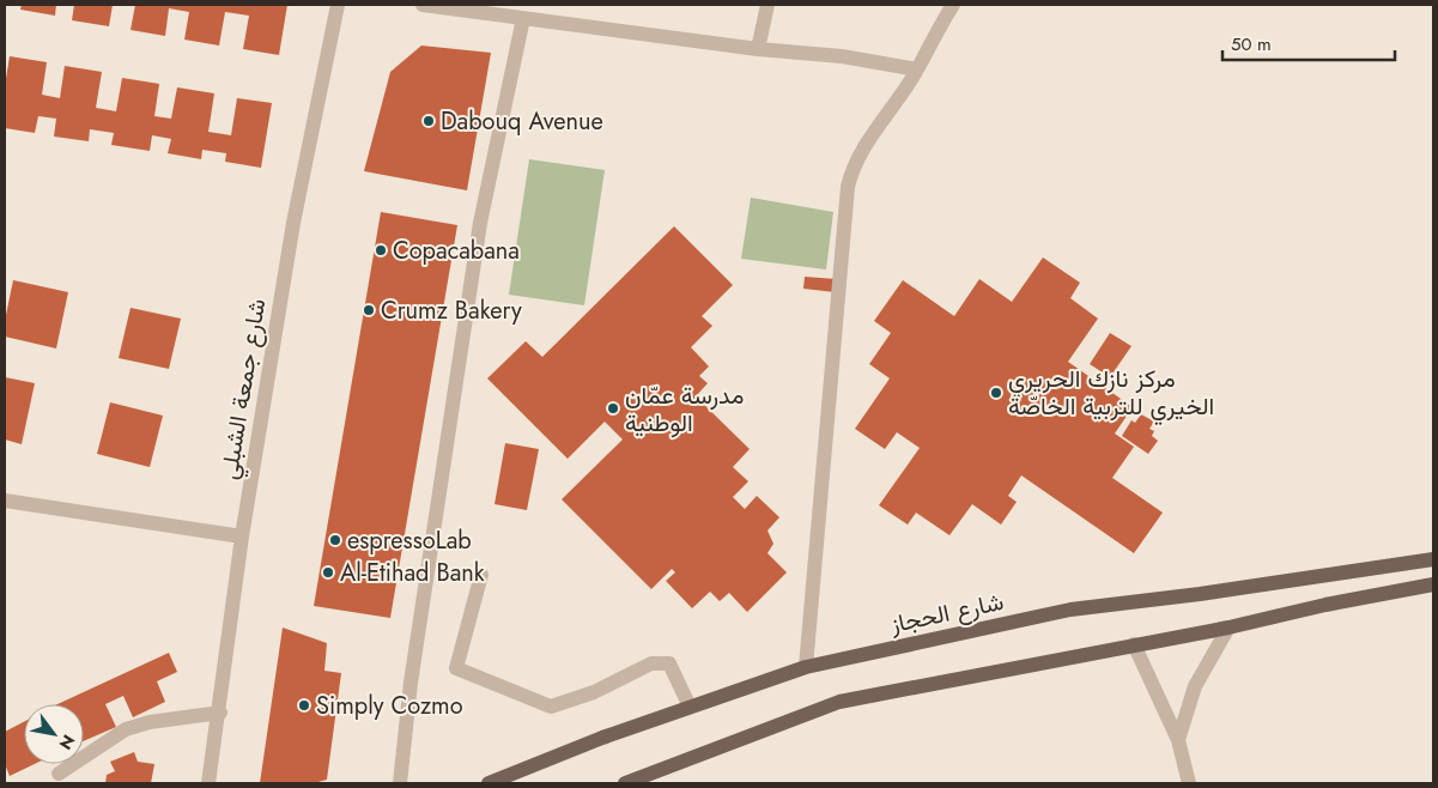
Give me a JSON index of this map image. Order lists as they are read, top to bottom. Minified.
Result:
{"streets":{"main road":["شارع الحجاز"],"street":["شارع جمعة الشبلي"]},"places":["Dabouq Avenue","Copacabana","Crumz Bakery","مركز نازك الحريري الخيري للتربية الخاصّة","مدرسة عمّان الوطنية","espressoLab","Al-Etihad Bank","Simply Cozmo"],"scale_bar":"50 m","north":"bottom right"}
